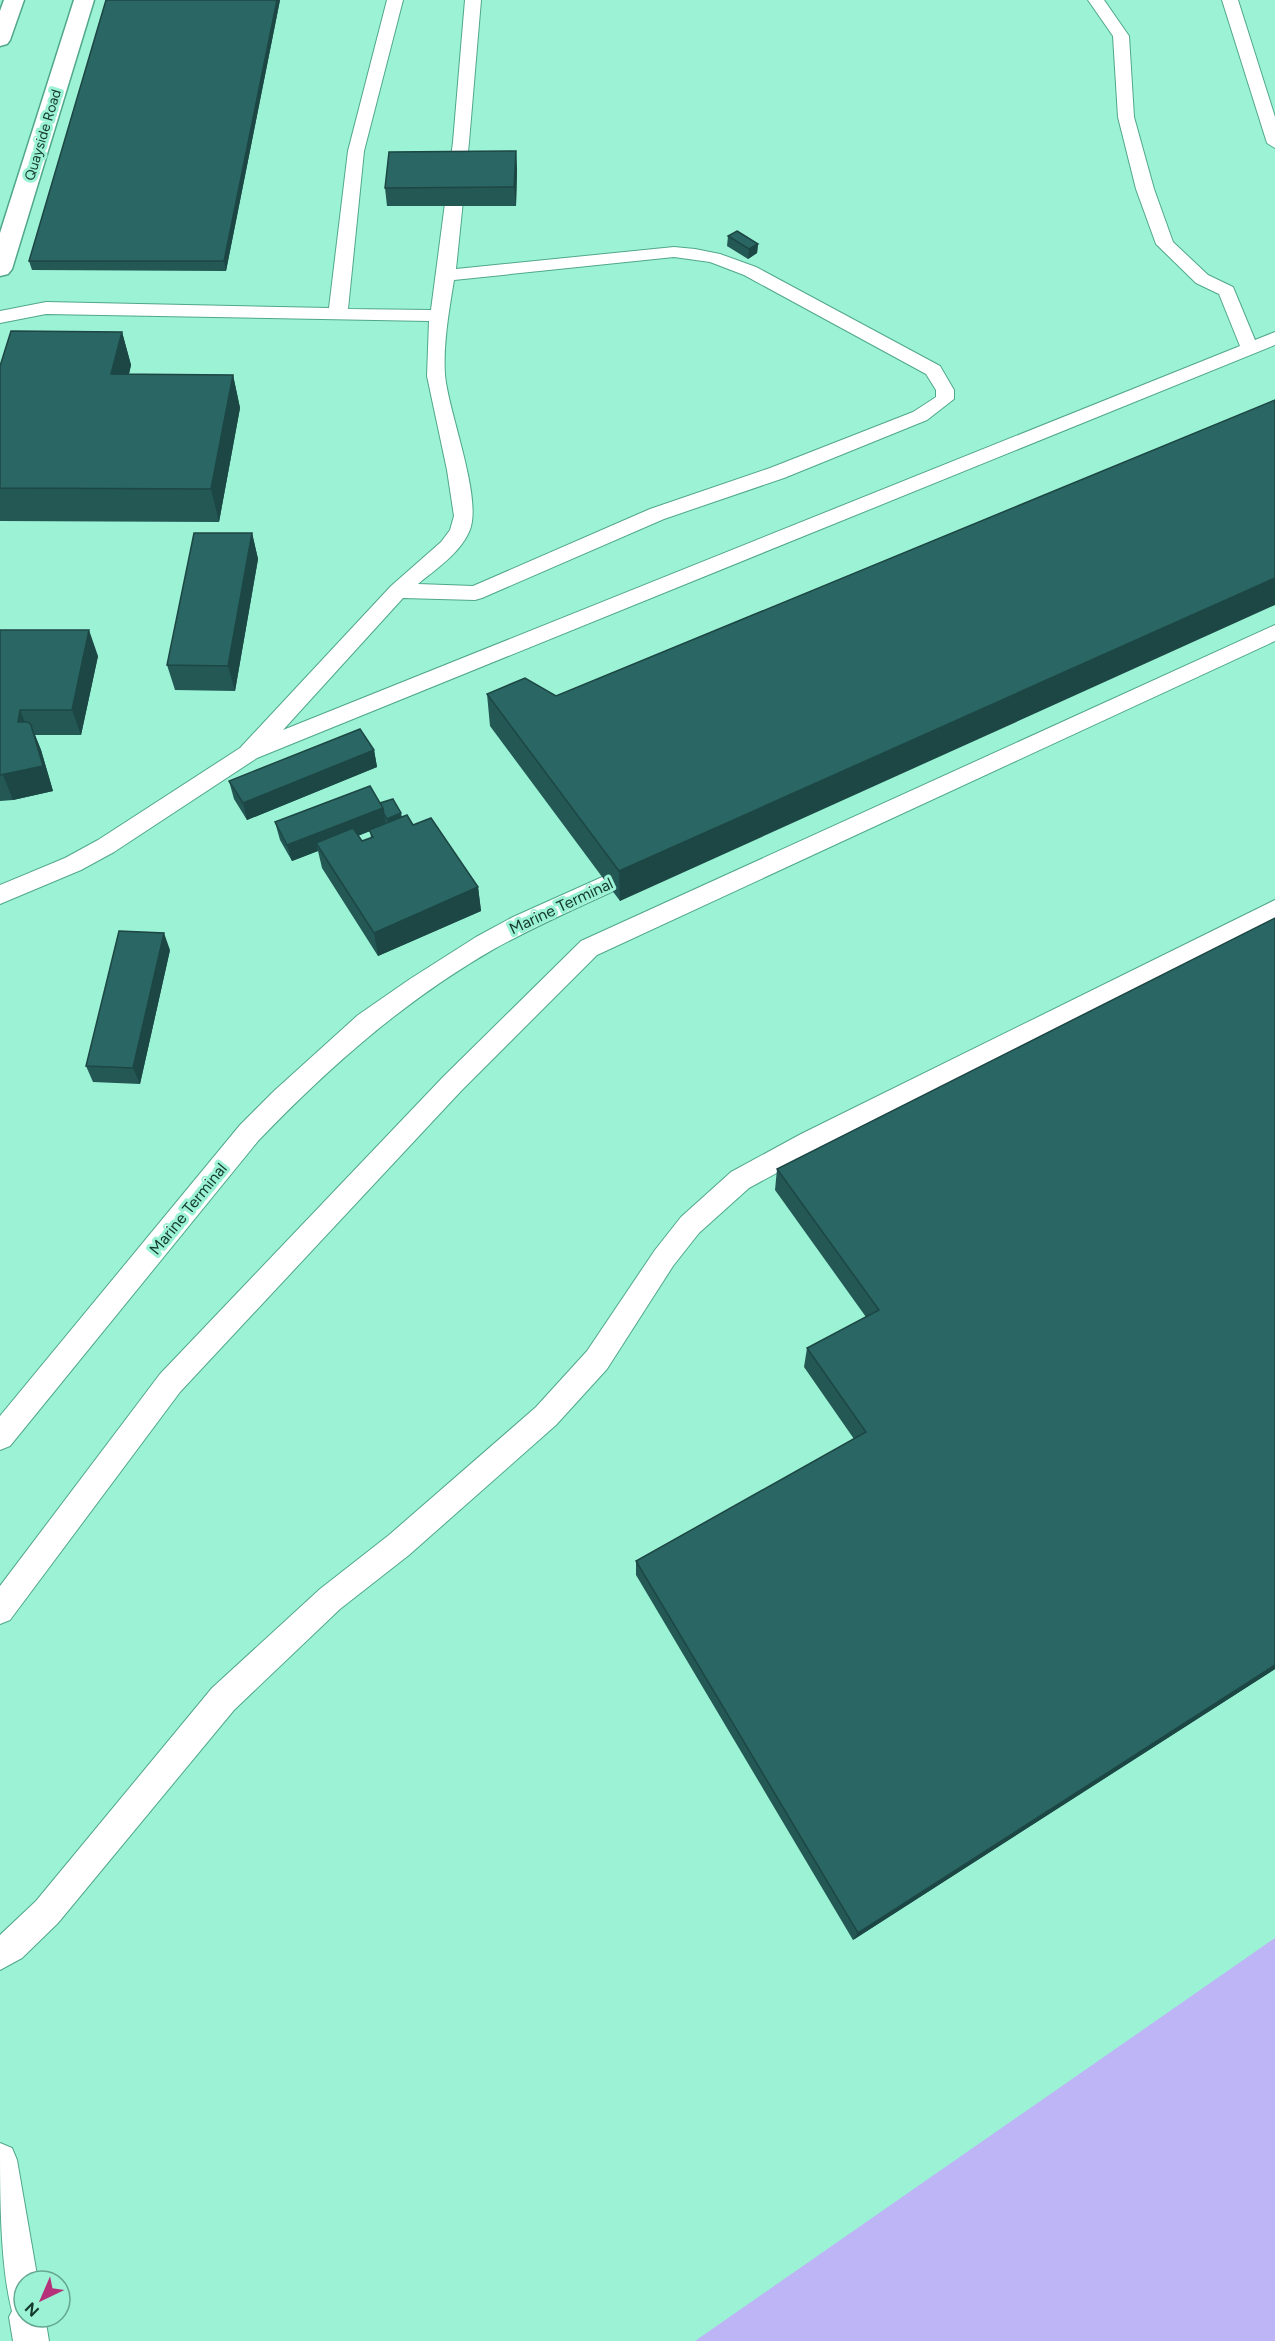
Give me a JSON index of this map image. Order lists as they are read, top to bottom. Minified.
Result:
{"streets":{"street":["Quayside Road"],"lane":["Marine Terminal"]},"north":"bottom left"}
